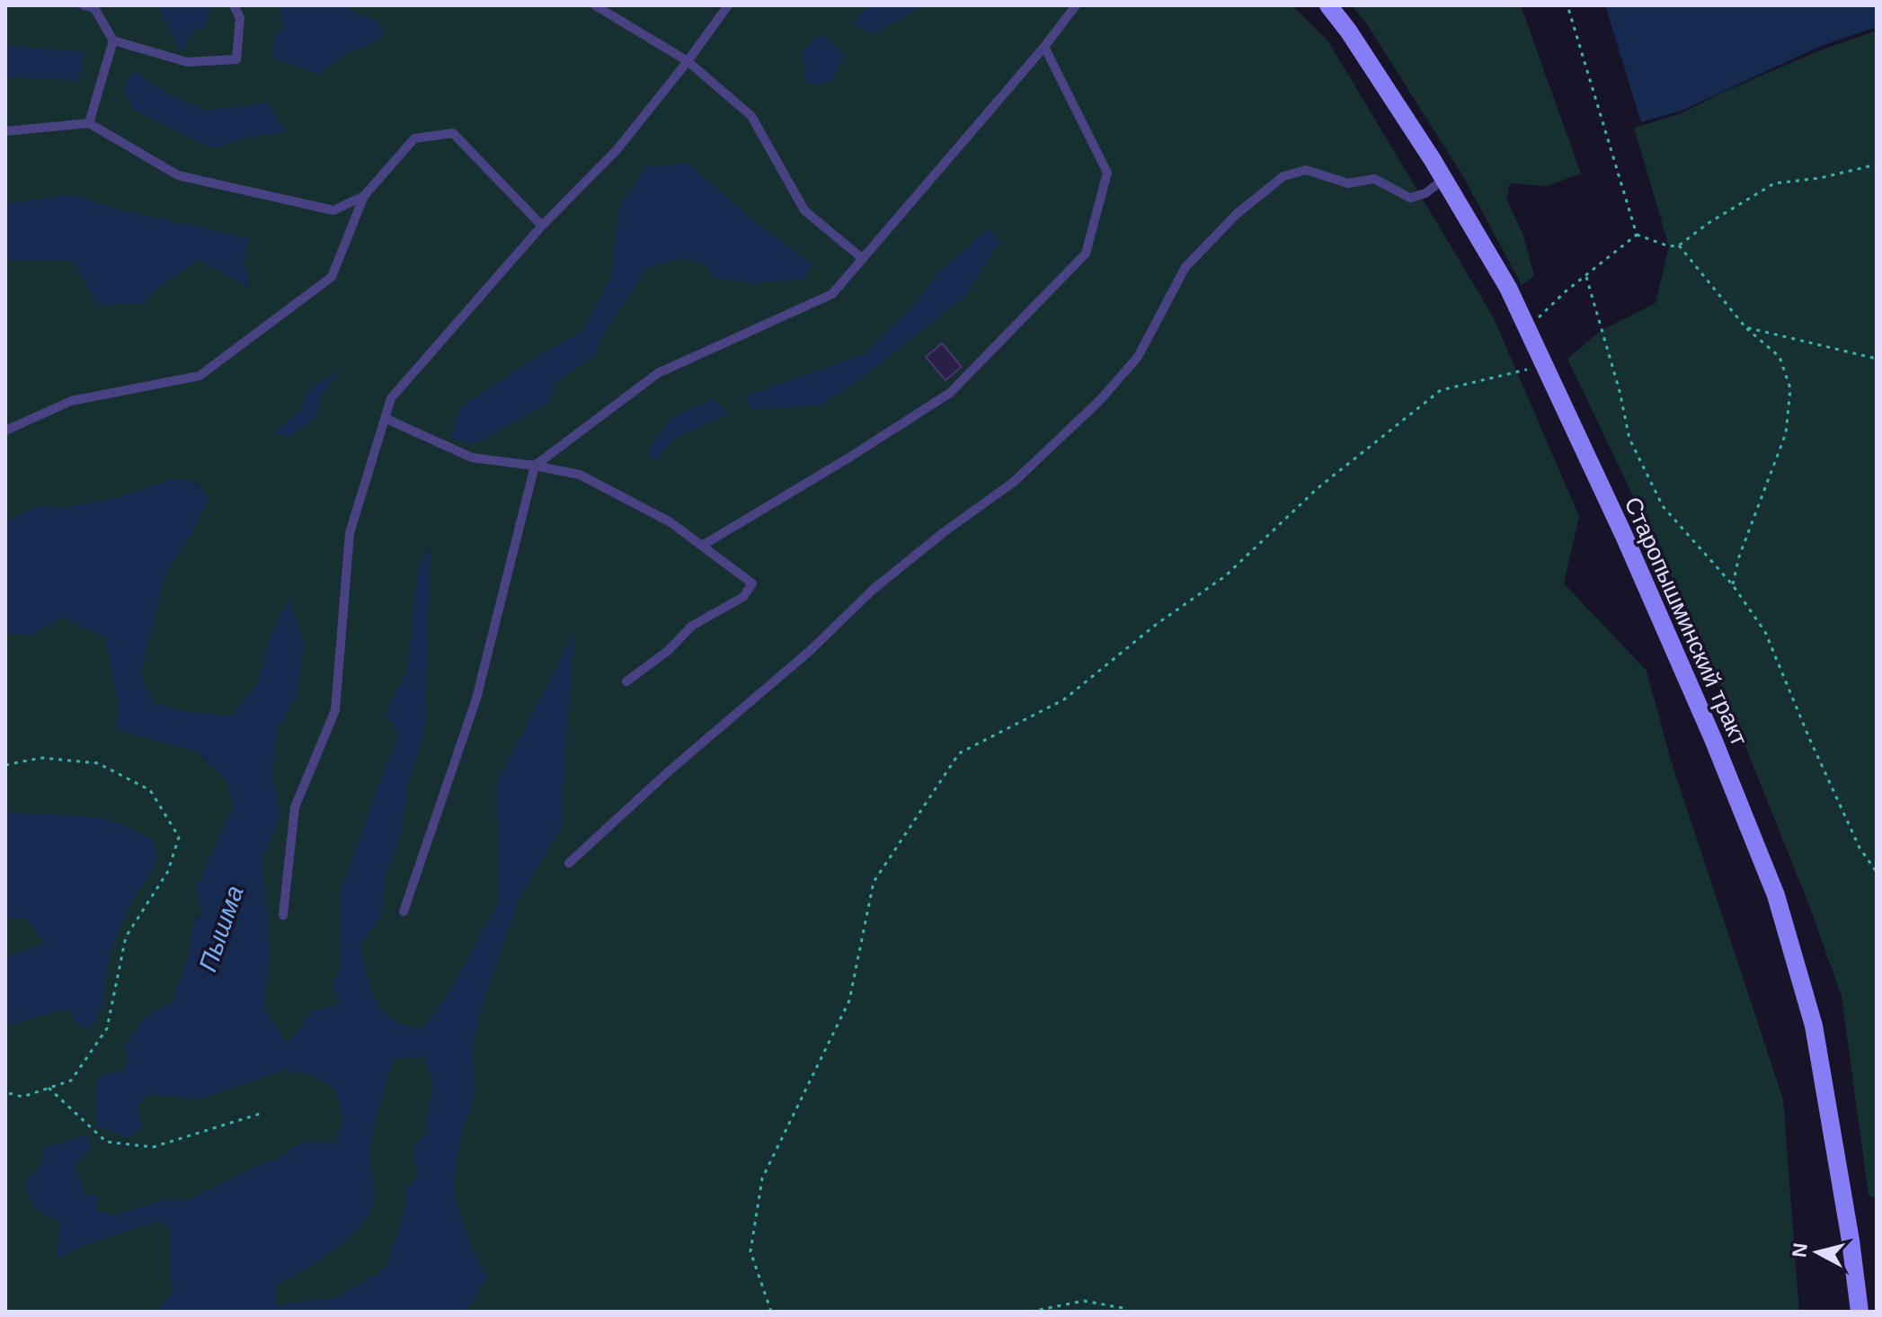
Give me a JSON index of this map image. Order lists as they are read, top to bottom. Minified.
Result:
{"streets":{"street":["Старопышминский тракт"]},"water":["Пышма"],"north":"left"}
